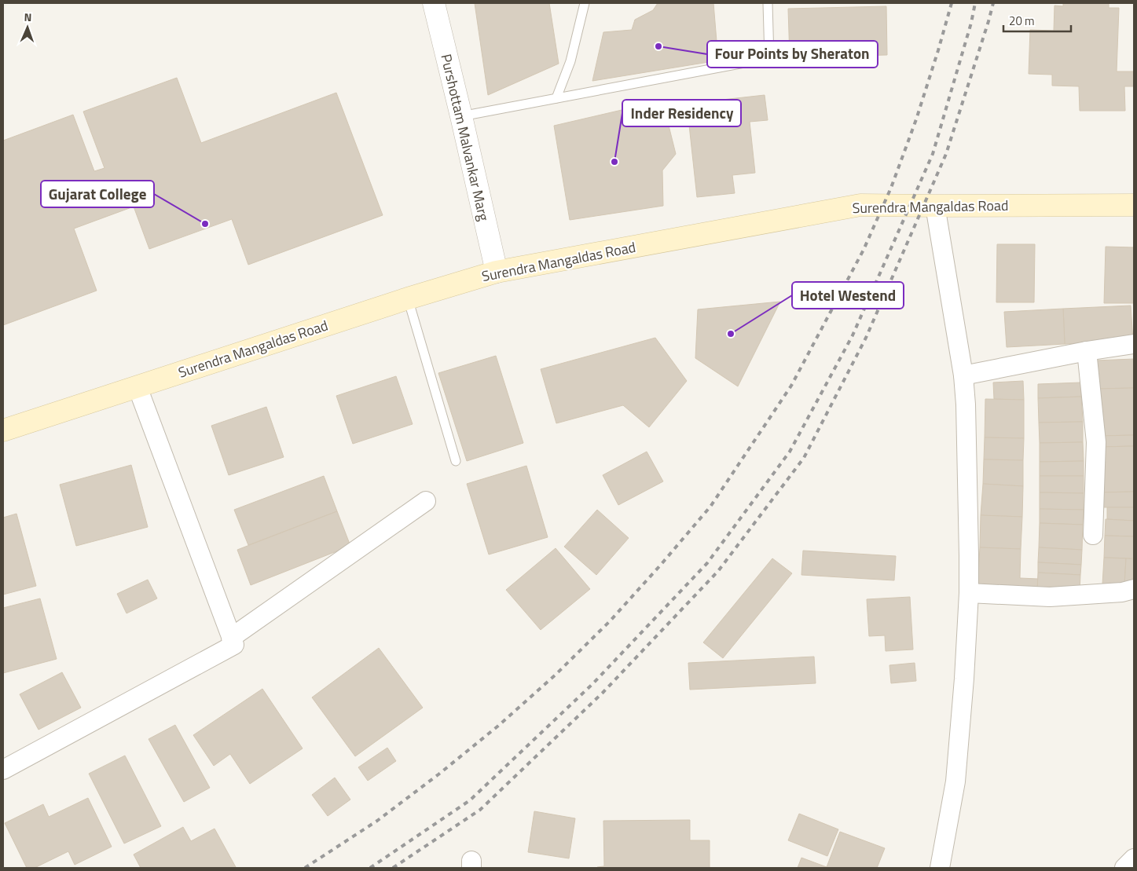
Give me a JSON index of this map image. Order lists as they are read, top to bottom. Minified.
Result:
{"streets":{"main road":["Surendra Mangaldas Road"],"street":["Purshottam Malvankar Marg"]},"crossings":[["Purshottam Malvankar Marg","Surendra Mangaldas Road"]],"places":["Four Points by Sheraton","Inder Residency","Gujarat College","Hotel Westend"],"scale_bar":"20 m","north":"top"}
